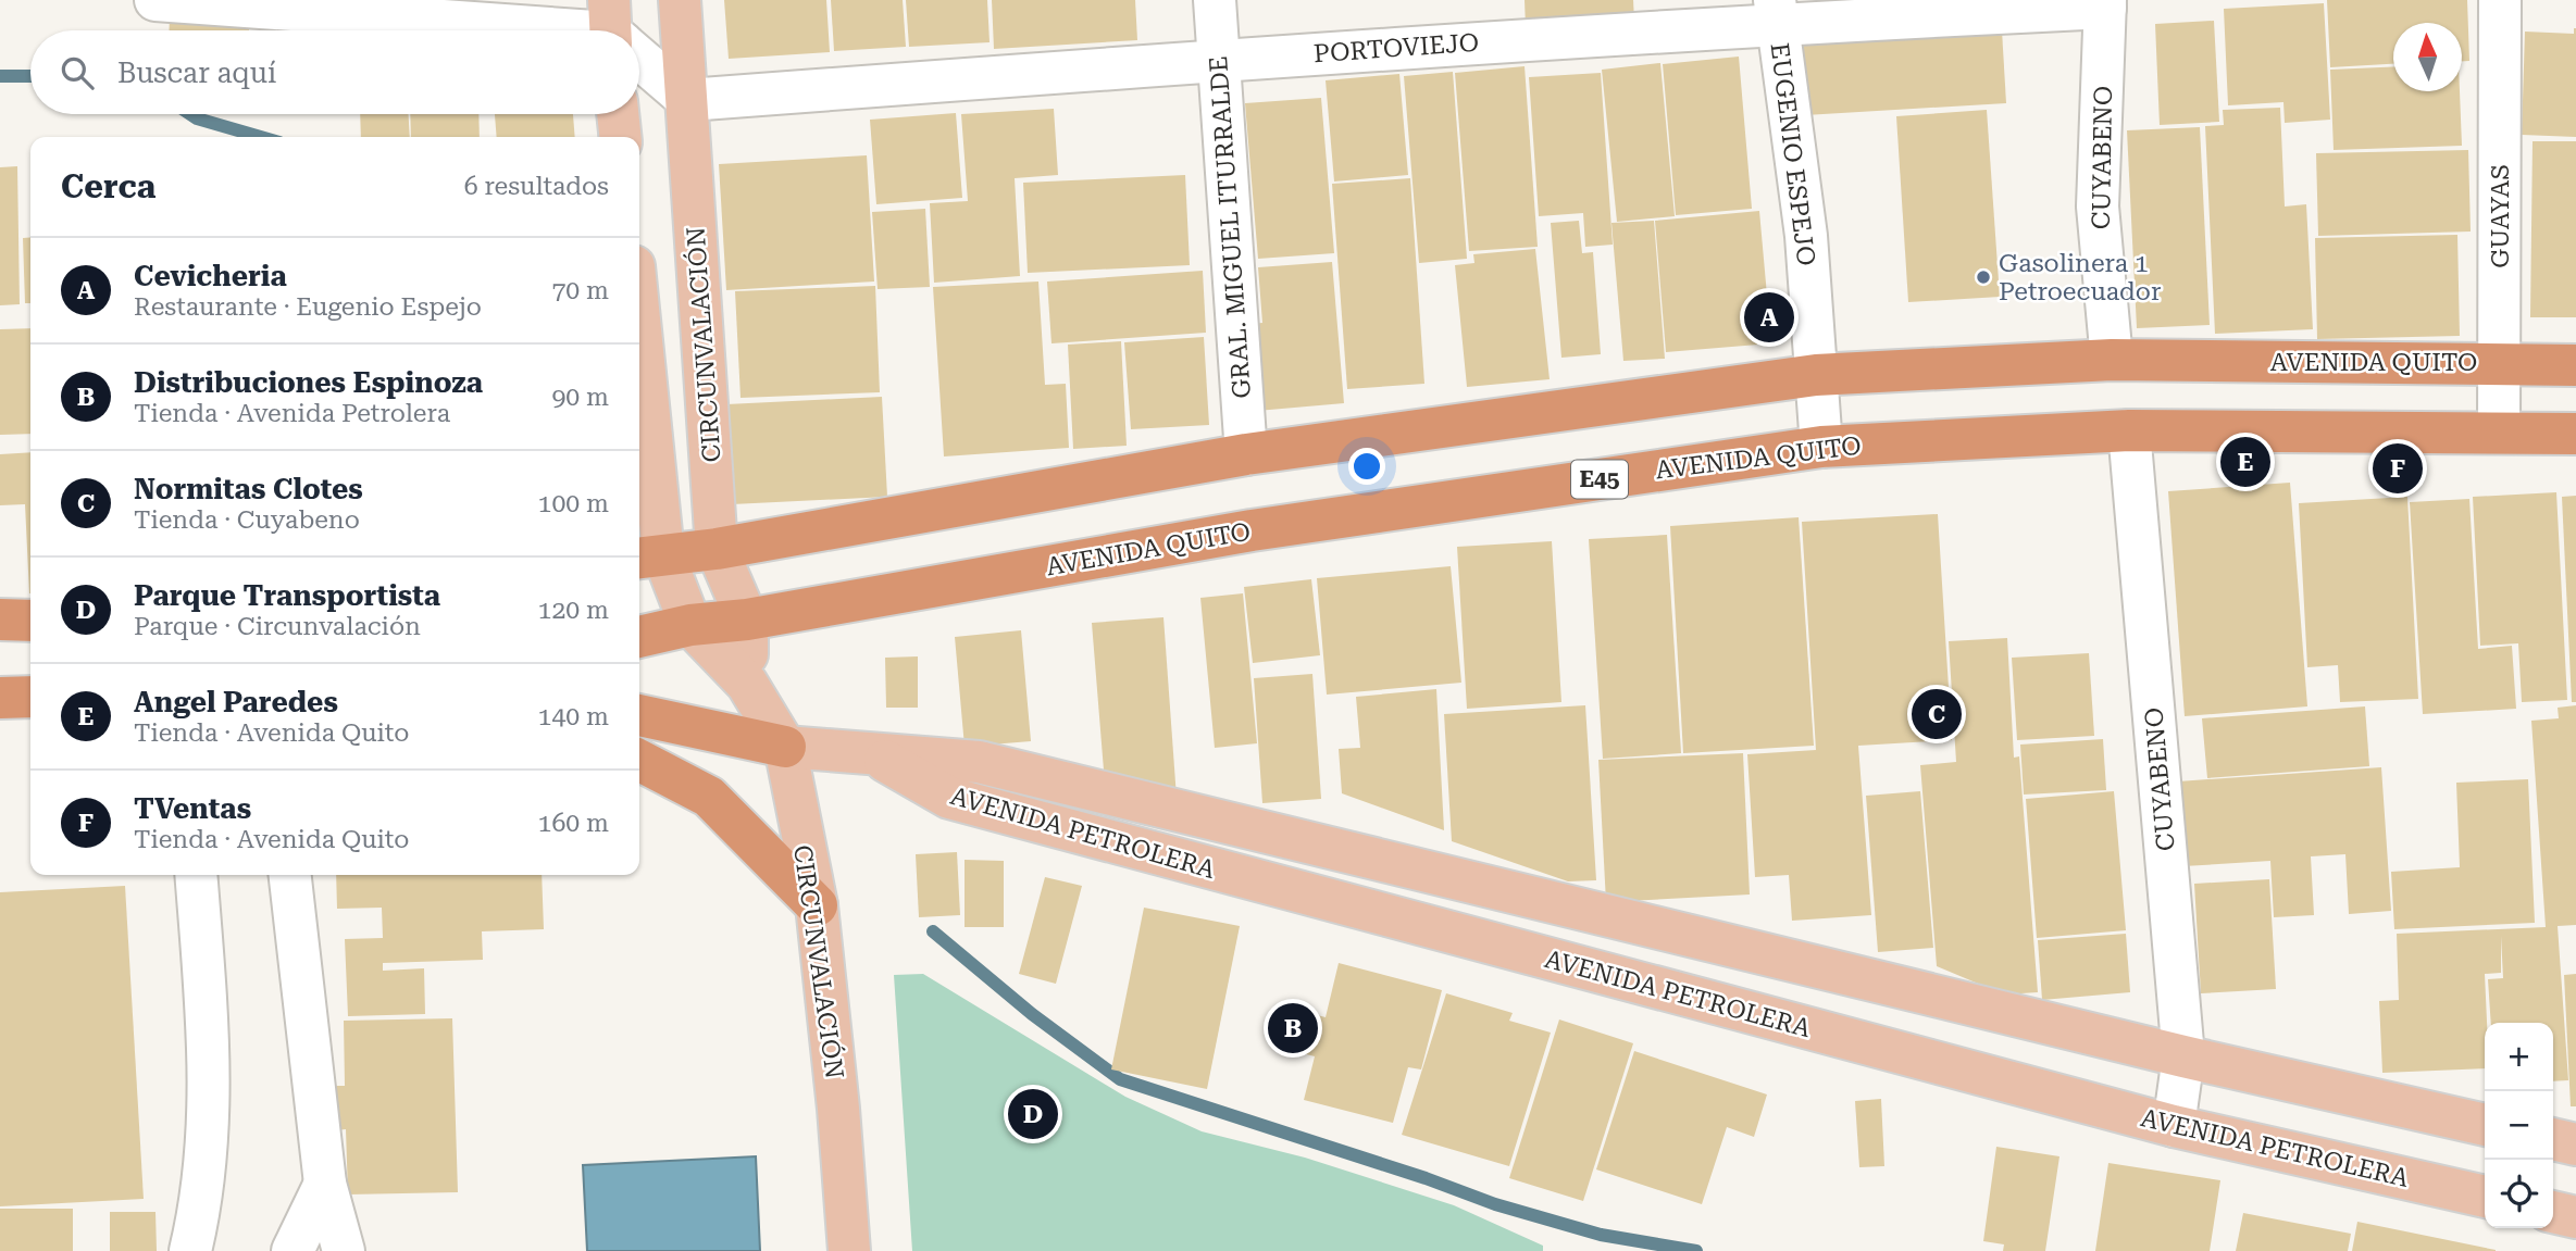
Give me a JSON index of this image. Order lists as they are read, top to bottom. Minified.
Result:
{"streets":{"highway":["AVENIDA QUITO","E45"],"main road":["CIRCUNVALACIÓN","AVENIDA PETROLERA"],"street":["PORTOVIEJO","EUGENIO ESPEJO","CUYABENO","GUAYAS","GRAL. MIGUEL ITURRALDE"]},"crossings":[["PORTOVIEJO","EUGENIO ESPEJO"],["PORTOVIEJO","CUYABENO"],["PORTOVIEJO","GRAL. MIGUEL ITURRALDE"],["PORTOVIEJO","CIRCUNVALACIÓN"],["EUGENIO ESPEJO","AVENIDA QUITO"],["CUYABENO","AVENIDA QUITO"],["CUYABENO","AVENIDA PETROLERA"],["GUAYAS","AVENIDA QUITO"],["GRAL. MIGUEL ITURRALDE","AVENIDA QUITO"],["CIRCUNVALACIÓN","AVENIDA QUITO"],["CIRCUNVALACIÓN","AVENIDA PETROLERA"]],"places":["Gasolinera 1 Petroecuador"],"north":"top","page":{"search":"Buscar aquí","heading":["Cerca","6 resultados"],"list":[{"mark":"A","name":"Cevicheria","note":"Restaurante · Eugenio Espejo","value":"70 m"},{"mark":"B","name":"Distribuciones Espinoza","note":"Tienda · Avenida Petrolera","value":"90 m"},{"mark":"C","name":"Normitas Clotes","note":"Tienda · Cuyabeno","value":"100 m"},{"mark":"D","name":"Parque Transportista","note":"Parque · Circunvalación","value":"120 m"},{"mark":"E","name":"Angel Paredes","note":"Tienda · Avenida Quito","value":"140 m"},{"mark":"F","name":"TVentas","note":"Tienda · Avenida Quito","value":"160 m"}],"pins":["A","E","F","C","B","D"],"map_buttons":["+","−"]}}
